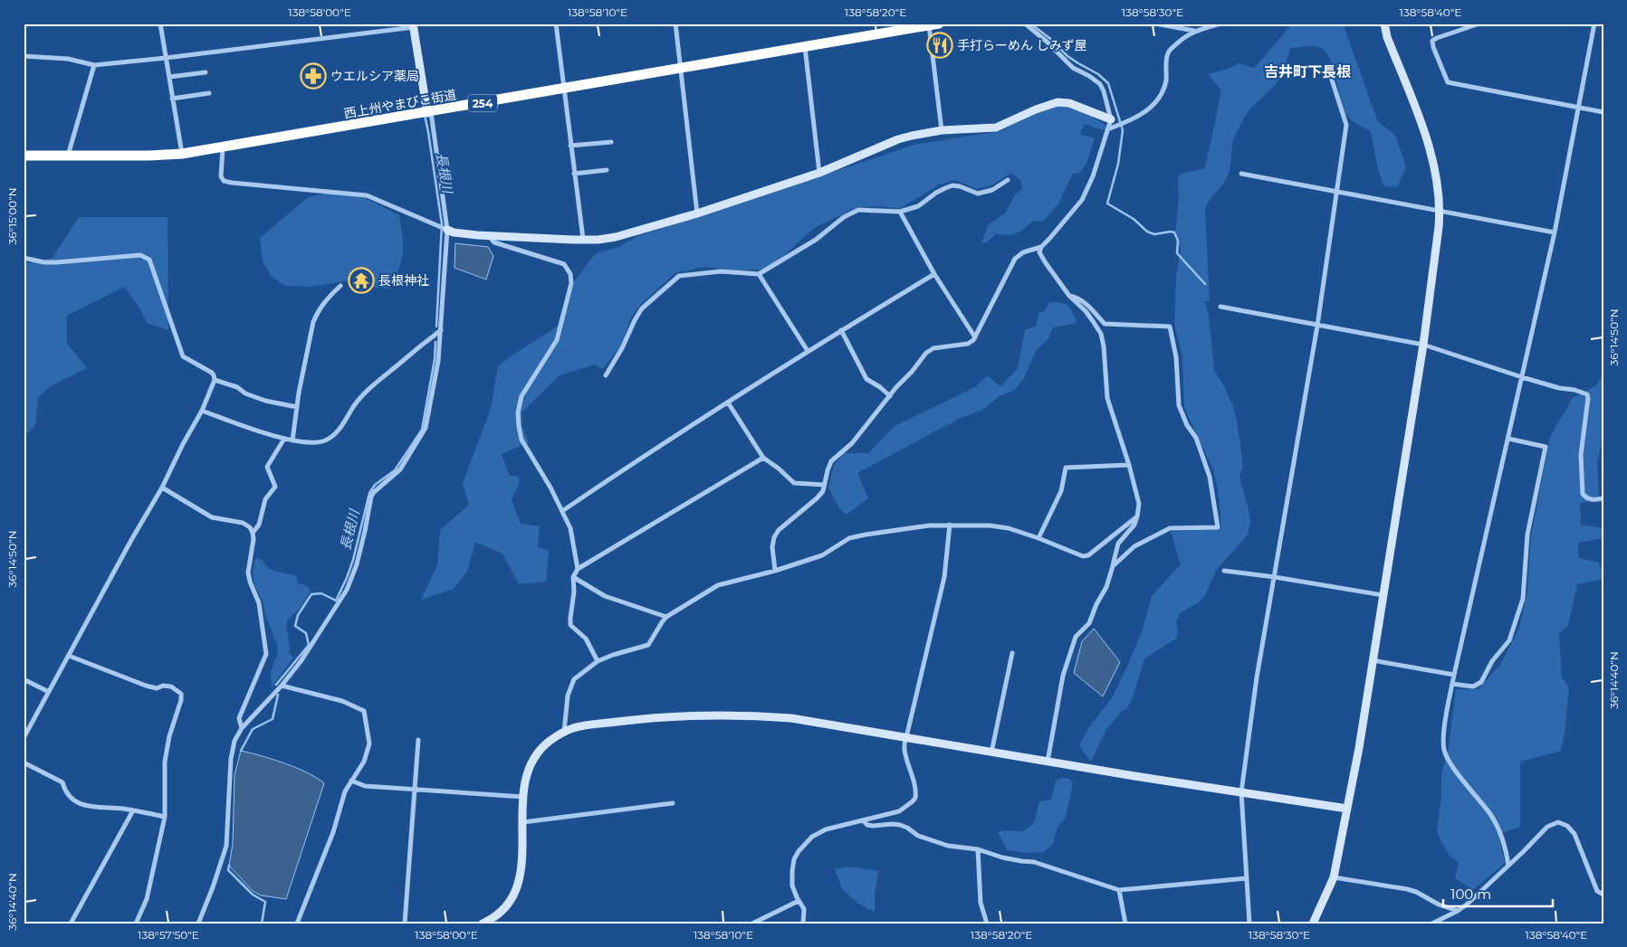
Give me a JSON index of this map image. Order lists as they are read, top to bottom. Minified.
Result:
{"streets":{"highway":["254","西上州やまびこ街道"]},"districts":["吉井町下長根"],"water":["長根川"],"places":{"restaurant":["手打らーめん しみず屋"],"pharmacy":["ウエルシア薬局"],"temple":["長根神社"]},"scale_bar":"100 m","coordinates":["138°58'00\"E","138°58'10\"E","138°58'20\"E","138°58'30\"E","138°58'40\"E","36°15'00\"N","36°14'50\"N","36°14'40\"N","138°57'50\"E"]}
